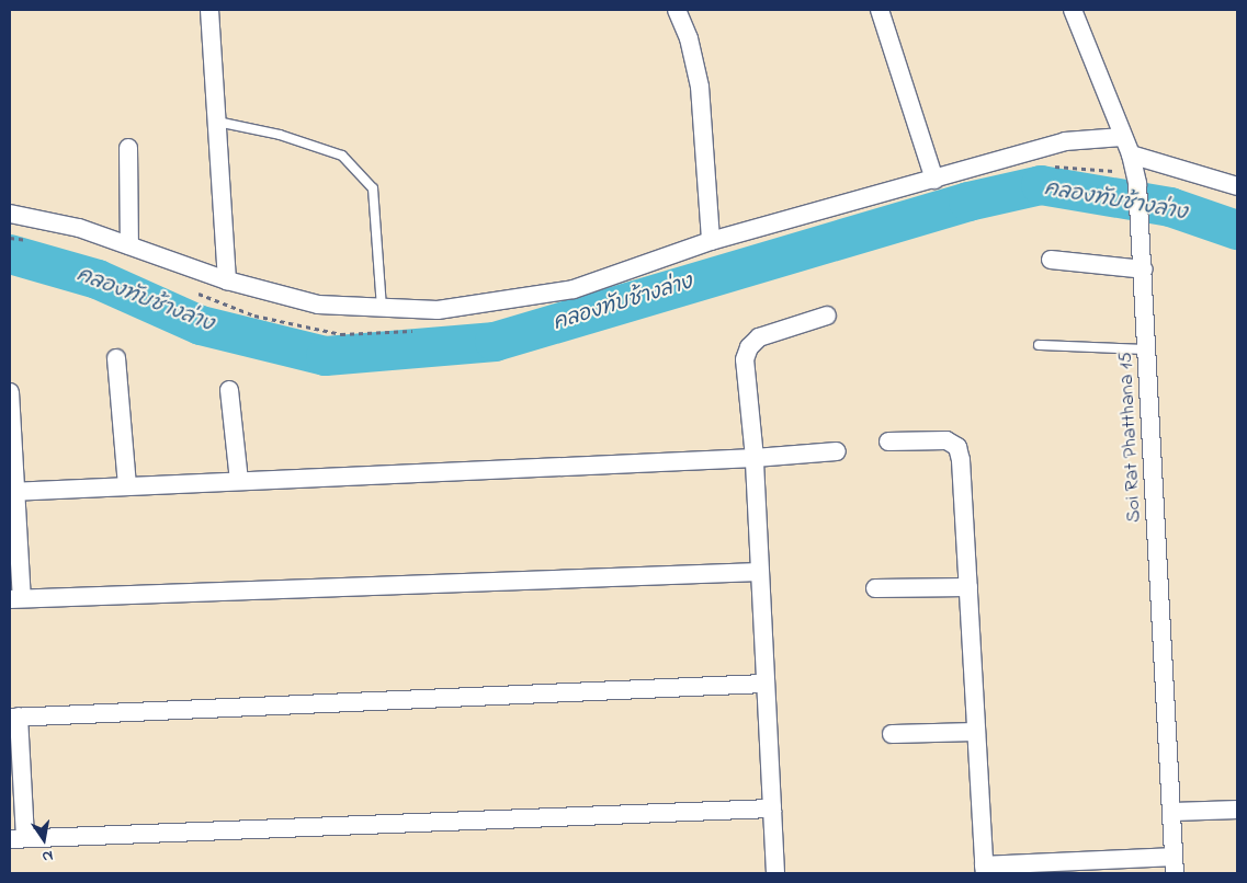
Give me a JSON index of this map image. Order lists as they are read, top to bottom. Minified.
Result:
{"streets":{"street":["Soi Rat Phatthana 15"]},"water":["คลองทับช้างล่าง"],"north":"bottom"}
